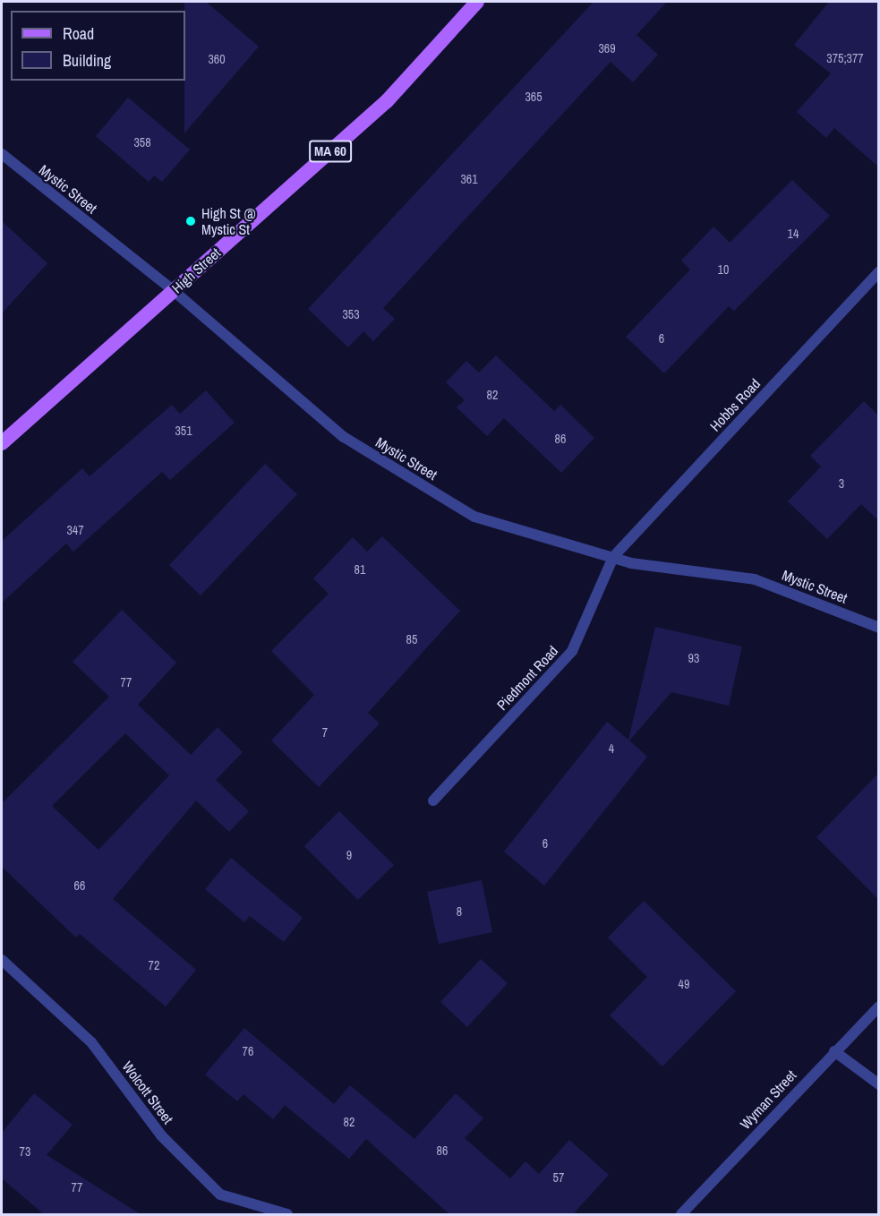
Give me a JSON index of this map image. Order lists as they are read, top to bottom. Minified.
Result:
{"streets":{"main road":["MA 60","High Street"],"street":["Mystic Street","Hobbs Road","Piedmont Road","Wolcott Street","Wyman Street"]},"crossings":[["Mystic Street","High Street"],["Mystic Street","Hobbs Road"],["Mystic Street","Piedmont Road"],["Hobbs Road","Piedmont Road"]],"places":["High St @ Mystic St"],"house_numbers":["369","375;377","360","365","358","361","14","10","353","6","82","351","86","3","347","81","85","93","77","7","4","6","9","66","8","72","49","76","82","86","73","57","77"],"legend":["Road","Building"]}
